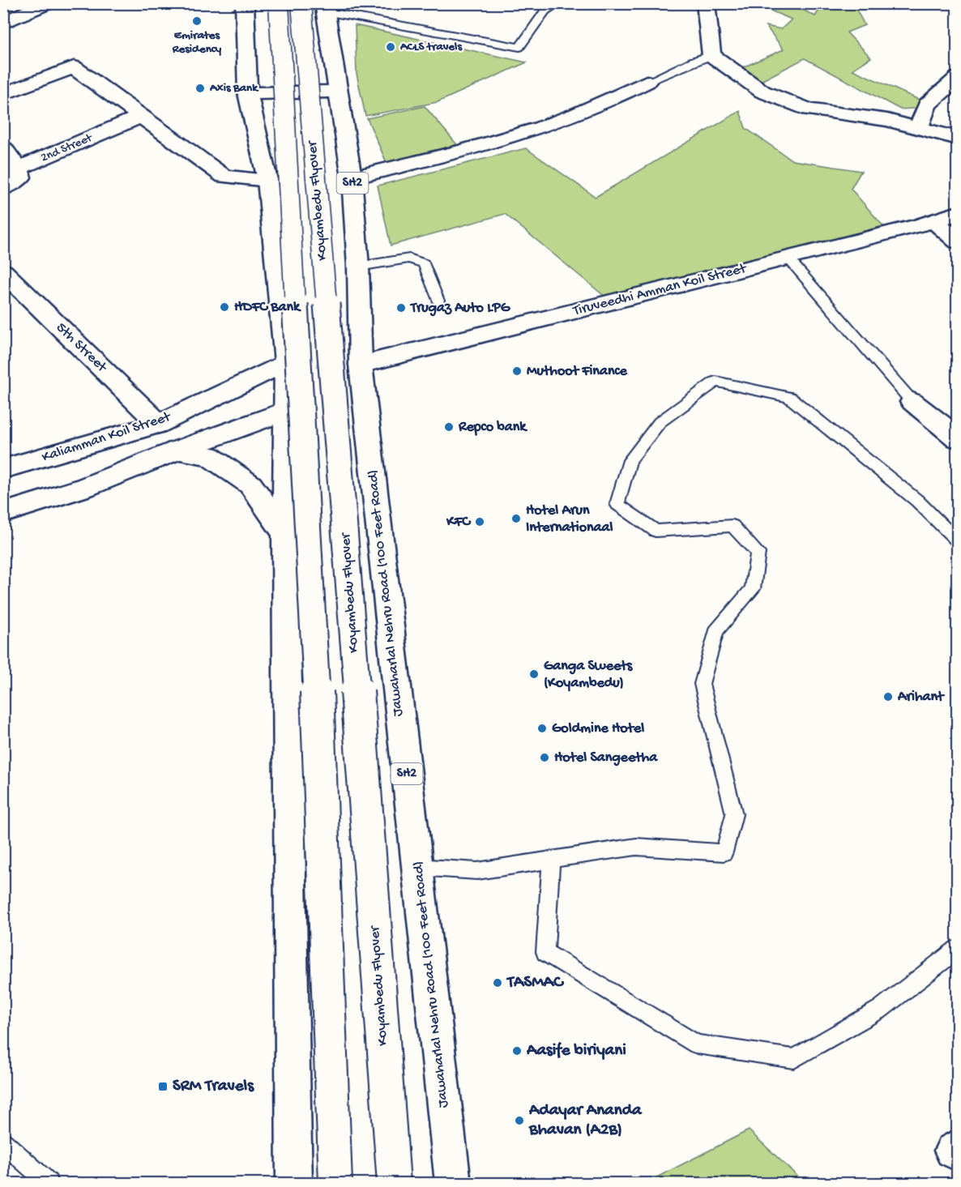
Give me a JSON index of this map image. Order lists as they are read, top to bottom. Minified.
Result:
{"streets":{"main road":["2nd Street","SH2","Koyambedu Flyover","Tiruveedhi Amman Koil Street","5th Street","Kaliamman Koil Street","Jawaharlal Nehru Road (100 Feet Road)"]},"crossings":[["Koyambedu Flyover","Jawaharlal Nehru Road (100 Feet Road)"],["Tiruveedhi Amman Koil Street","Jawaharlal Nehru Road (100 Feet Road)"],["5th Street","Kaliamman Koil Street"]],"places":{"other":["Emirates Residency","ACLS travels","Axis Bank","HDFC Bank","Trugaz Auto LPG","Muthoot Finance","Repco bank","Hotel Arun Internationaal","KFC","Ganga Sweets (Koyambedu)","Arihant","Goldmine Hotel","Hotel Sangeetha","TASMAC","Aasife biriyani","Adayar Ananda Bhavan (A2B)"],"transit":["SRM Travels"]}}
